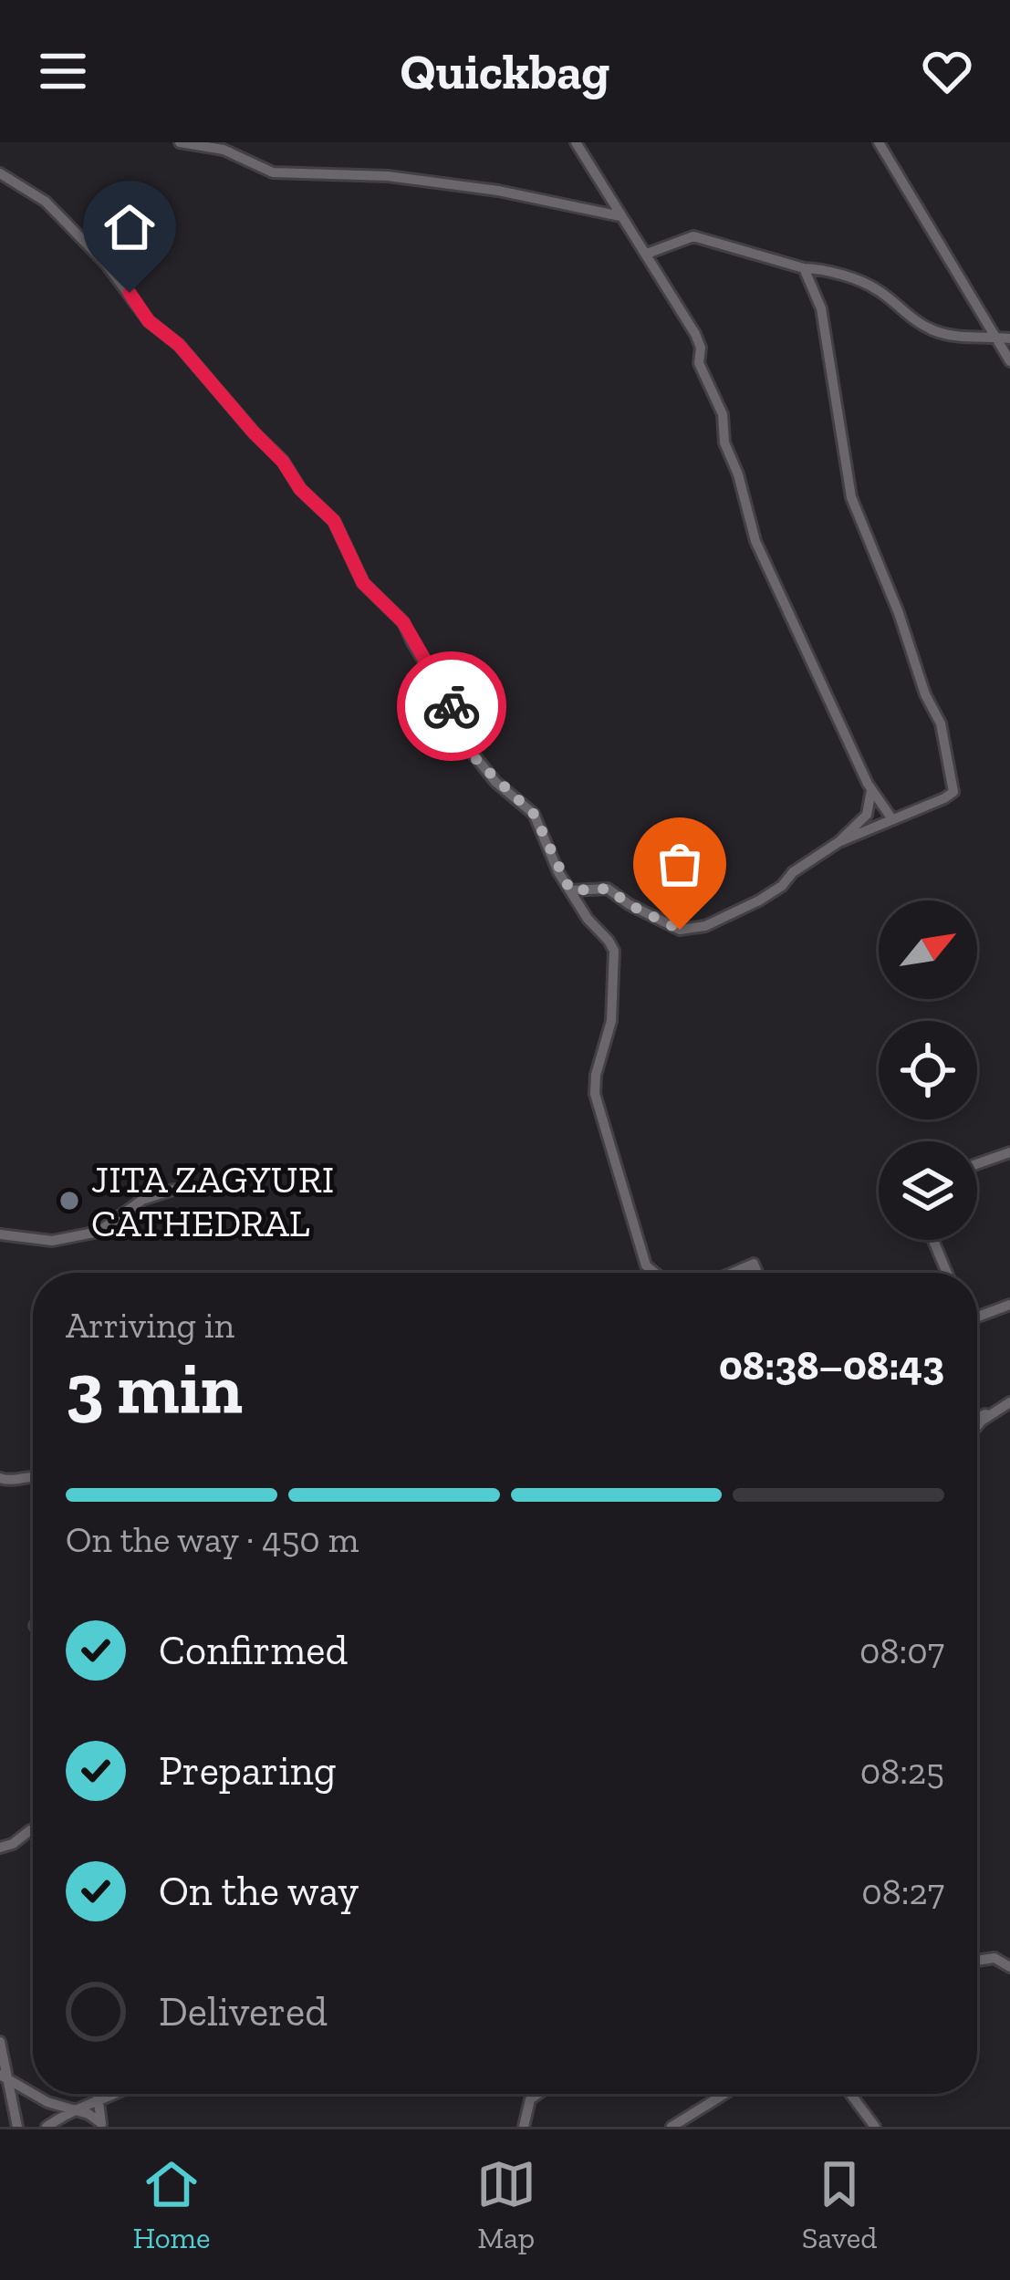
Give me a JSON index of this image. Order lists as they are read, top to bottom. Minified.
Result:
{"places":["JITA ZAGYURI CATHEDRAL"],"north":"top right","page":{"header":"Quickbag","heading":["3 min","Arriving in","08:38–08:43"],"bar":"On the way · 450 m","list":[["Confirmed","08:07"],["Preparing","08:25"],["On the way","08:27"],"Delivered"],"tabs":["Home","Map","Saved"]}}
